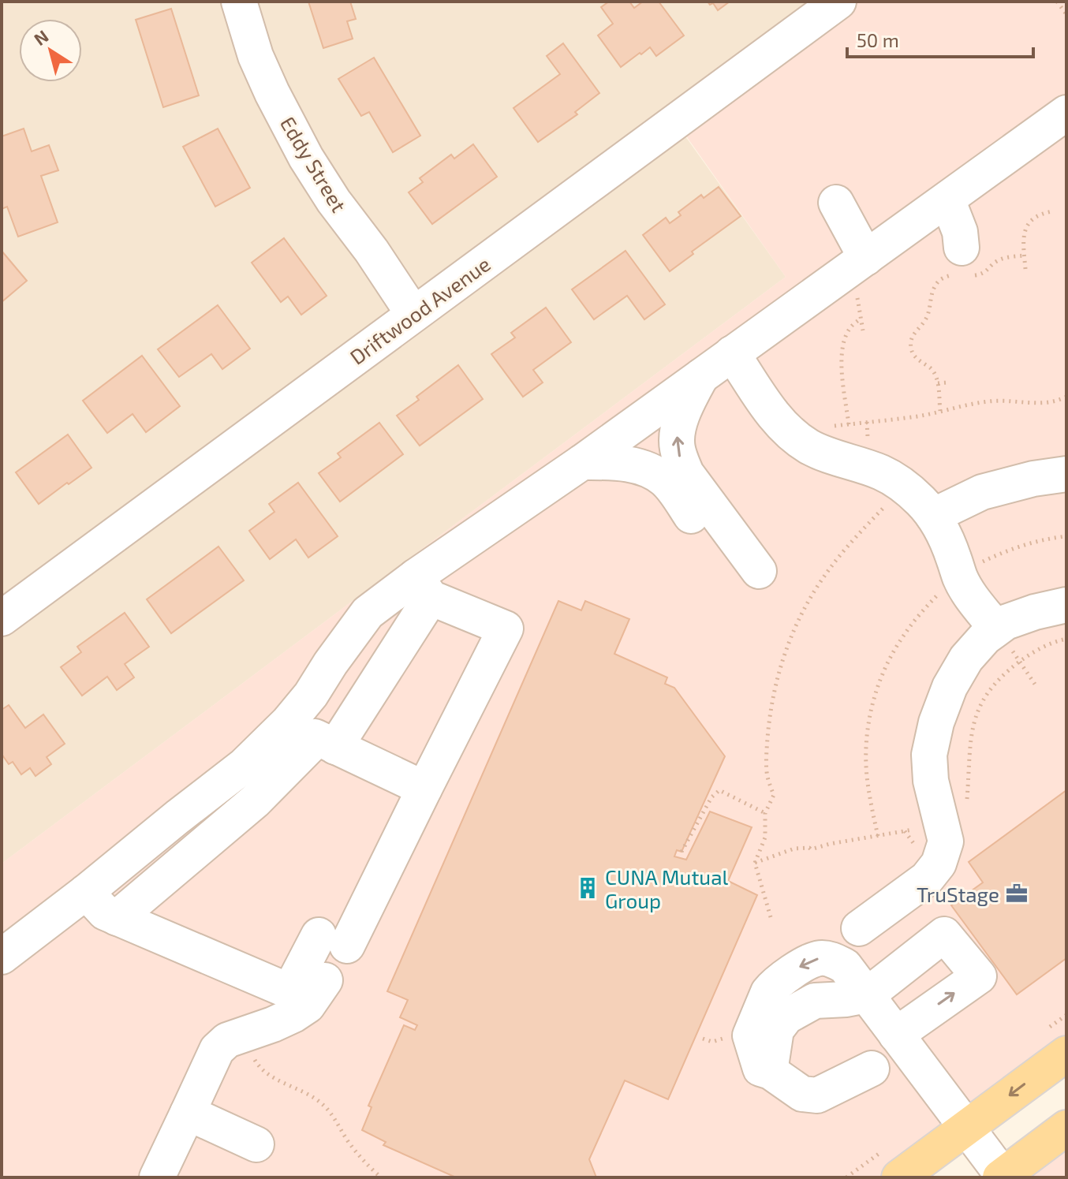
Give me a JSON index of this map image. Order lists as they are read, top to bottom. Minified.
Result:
{"streets":{"street":["Eddy Street","Driftwood Avenue"]},"crossings":[["Eddy Street","Driftwood Avenue"]],"places":{"building":["CUNA Mutual Group"],"office":["TruStage"]},"scale_bar":"50 m","north":"top left"}
